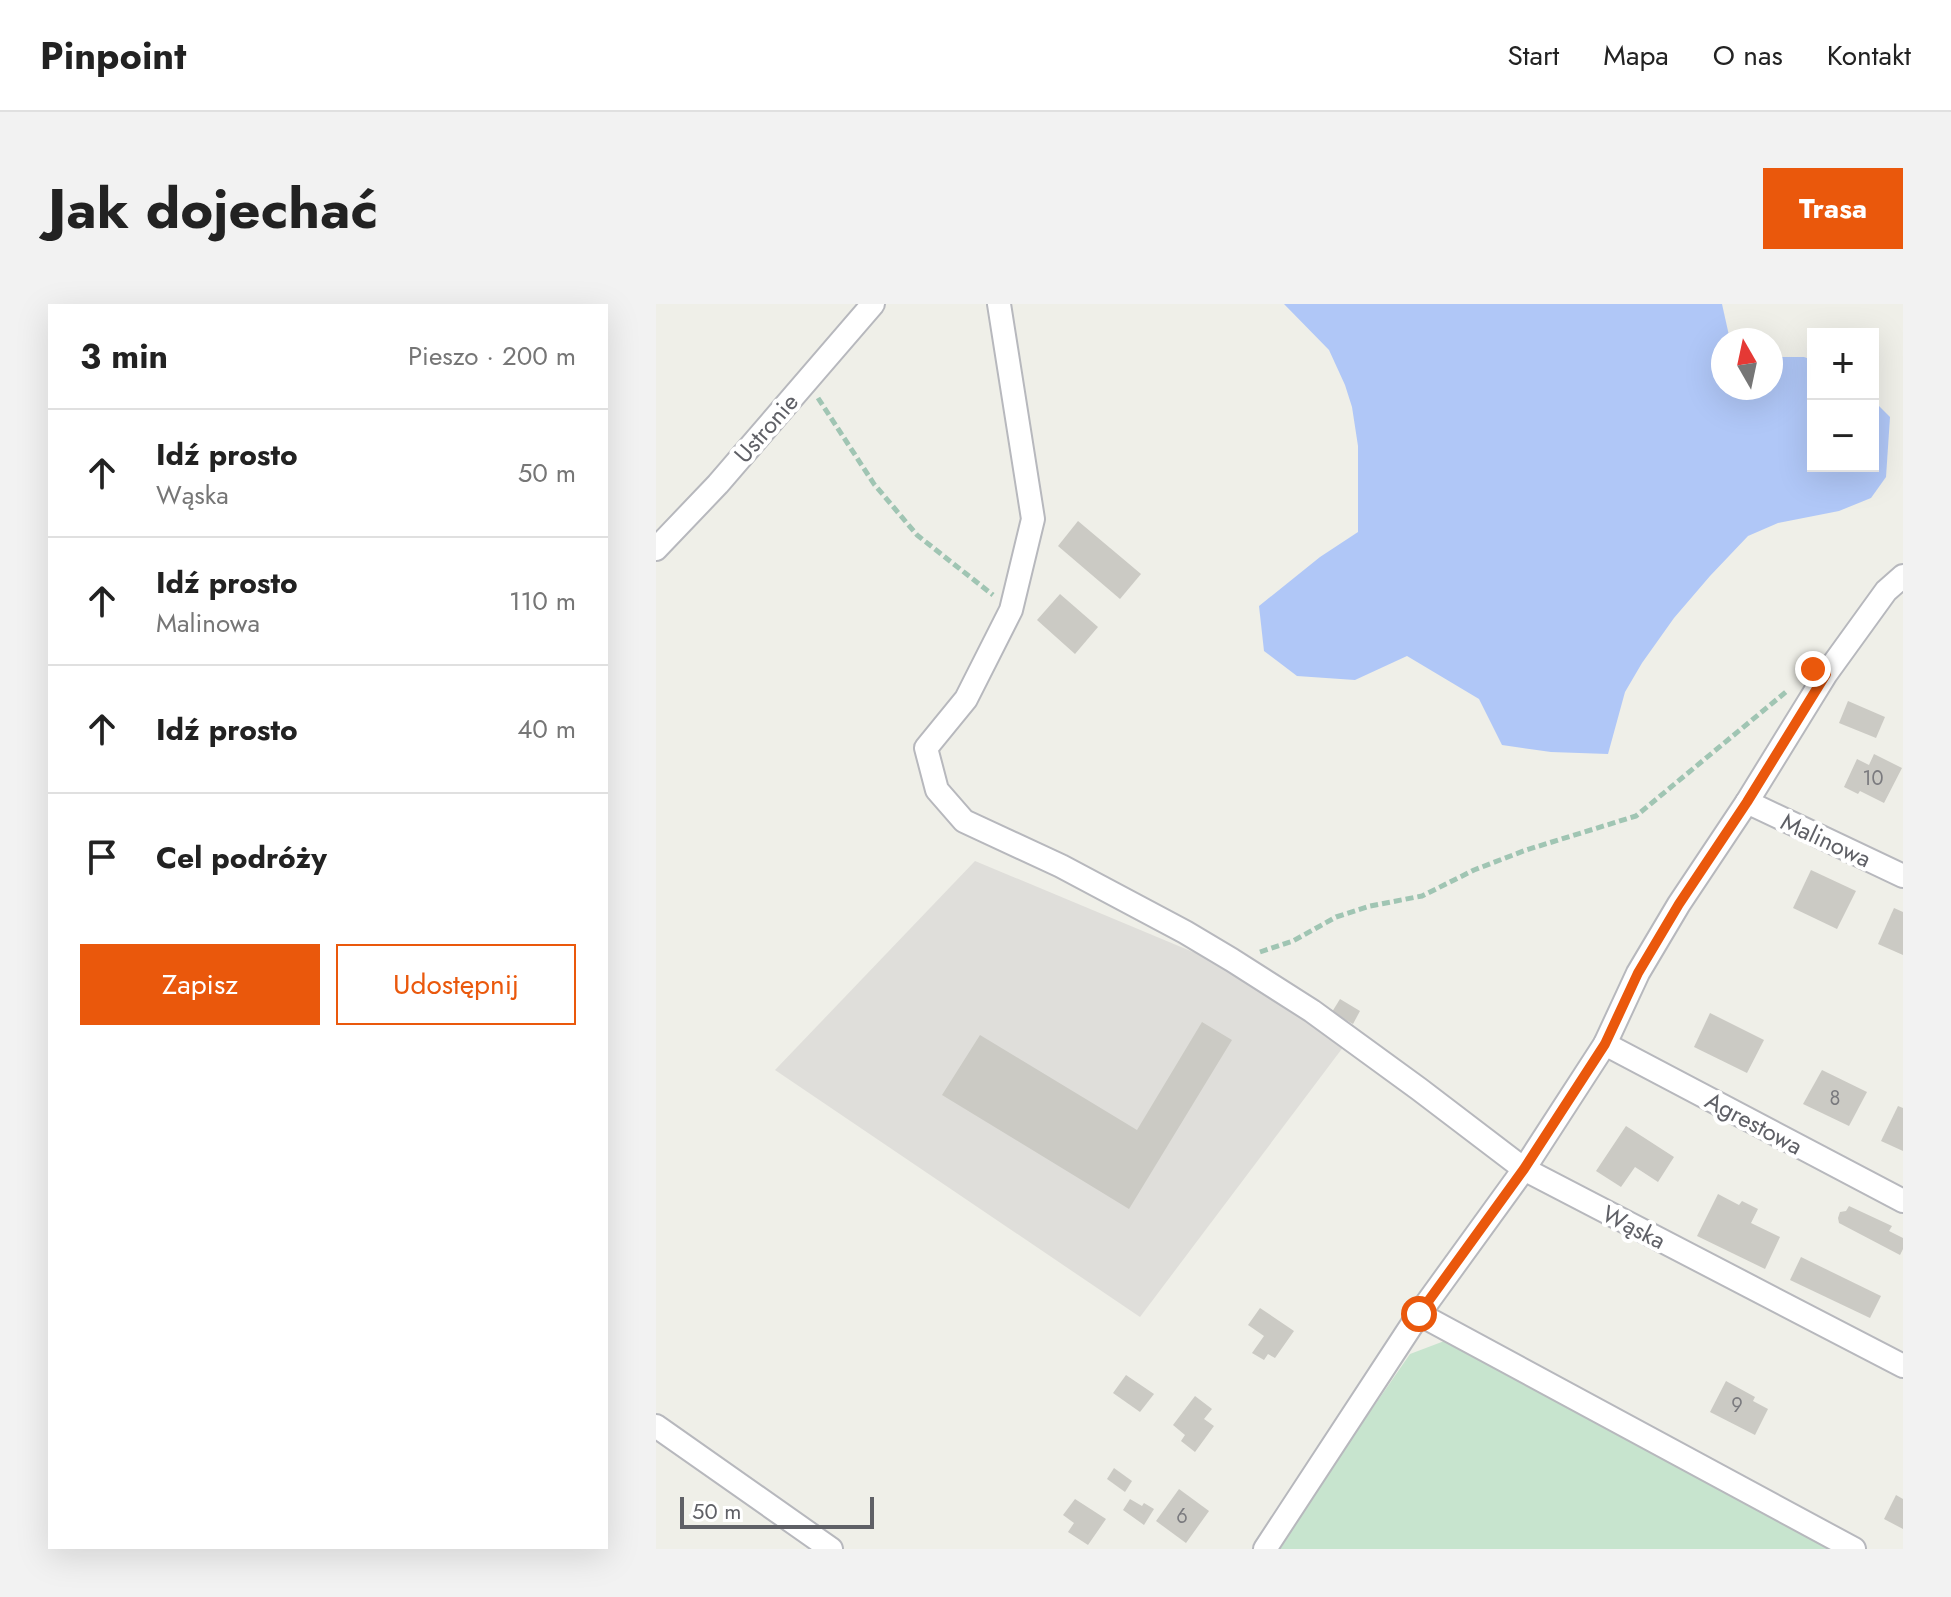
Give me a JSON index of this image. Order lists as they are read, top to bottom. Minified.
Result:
{"streets":{"street":["Ustronie","Malinowa","Agrestowa","Wąska"]},"house_numbers":["10","8","9","6"],"scale_bar":"50 m","north":"top","page":{"header":"Pinpoint","nav":["Start","Mapa","O nas","Kontakt"],"title":"Jak dojechać","buttons":["Trasa",["Zapisz","Udostępnij"]],"heading":["3 min","Pieszo · 200 m"],"map_buttons":["+","−"],"list":[["Idź prosto","Wąska","50 m"],["Idź prosto","Malinowa","110 m"],["Idź prosto","40 m"],"Cel podróży"],"scale":"50 m"}}
